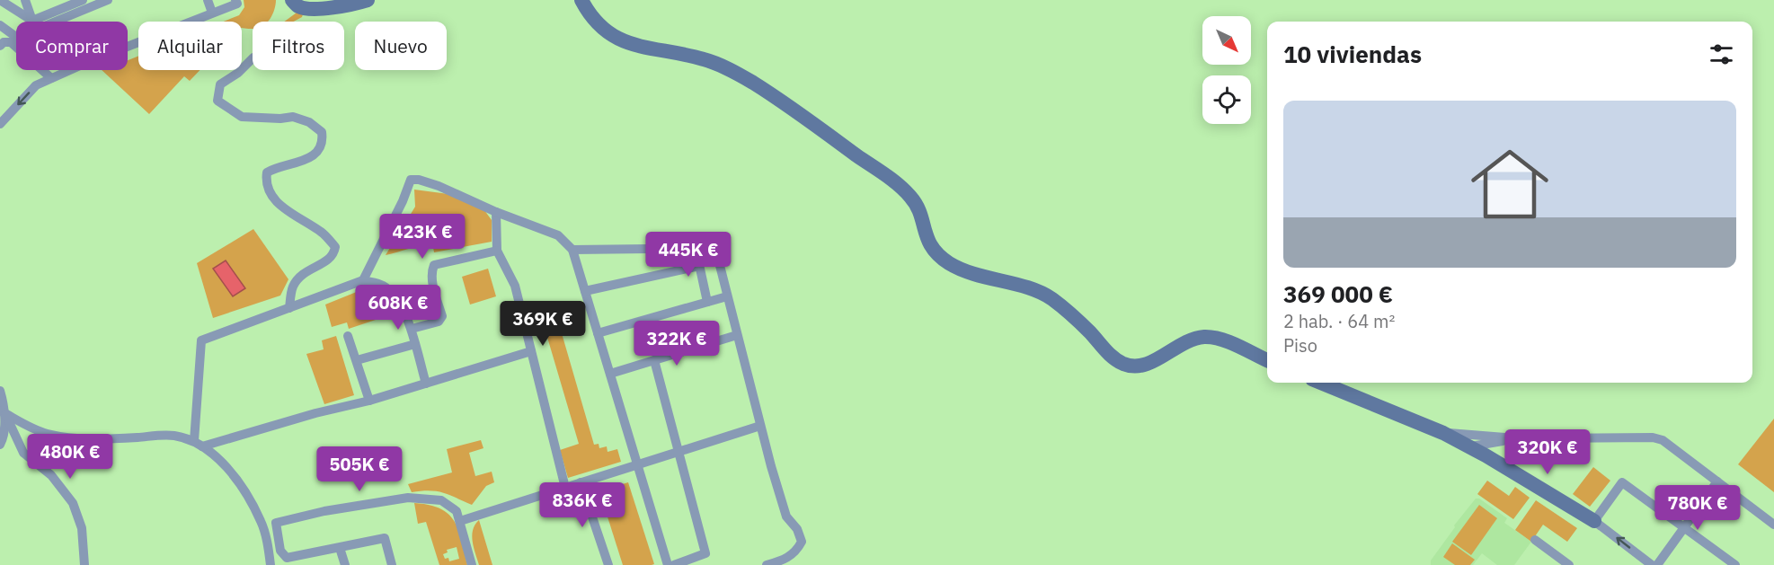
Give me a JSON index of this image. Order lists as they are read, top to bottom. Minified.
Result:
{"north":"bottom right","page":{"chip":["Comprar","Alquilar","Filtros","Nuevo"],"heading":"10 viviendas","list":[{"name":"369 000 €","note":"2 hab. · 64 m² · Piso"}],"price":["423K €","445K €","608K €","369K €","322K €","320K €","480K €","505K €","836K €","780K €"]}}
